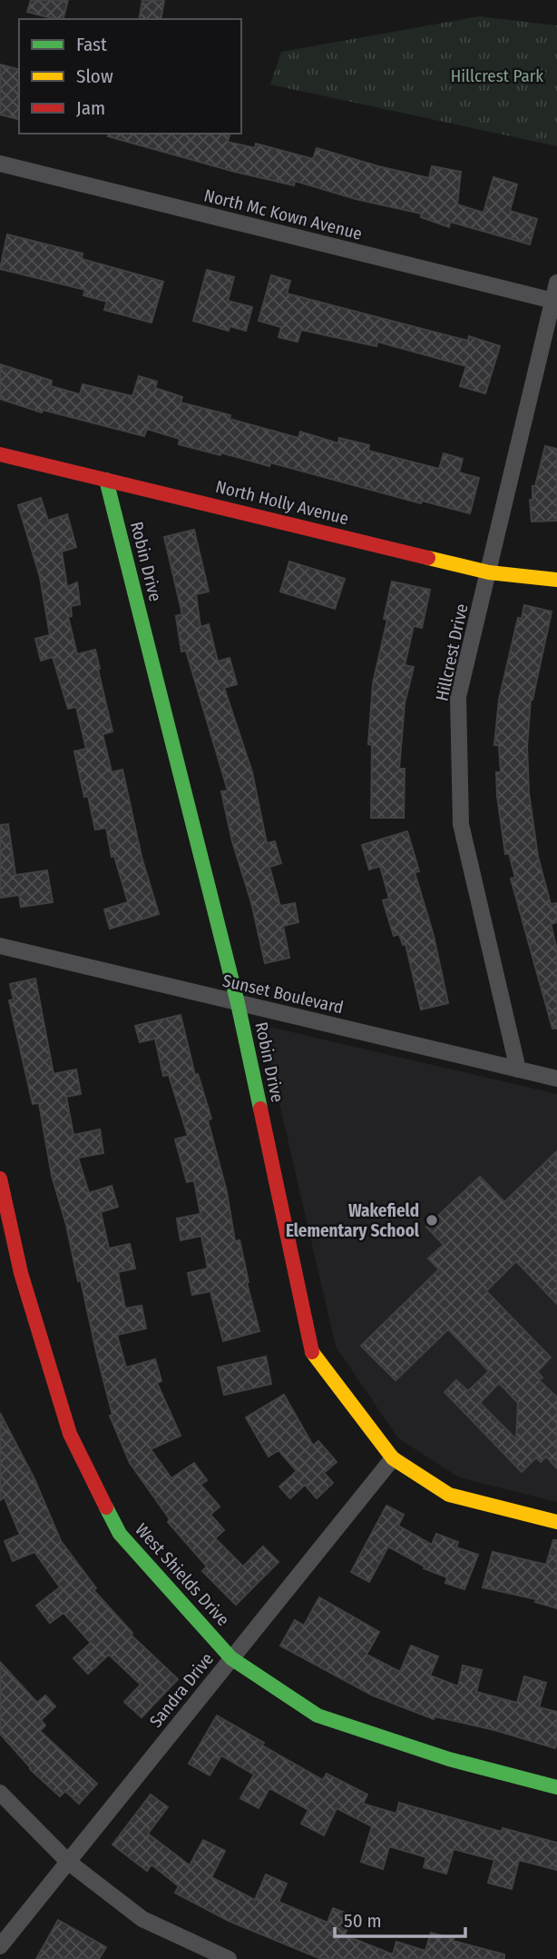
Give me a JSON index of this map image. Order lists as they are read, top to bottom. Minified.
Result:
{"streets":{"street":["North Mc Kown Avenue","North Holly Avenue","Robin Drive","Hillcrest Drive","Sunset Boulevard","West Shields Drive","Sandra Drive"]},"crossings":[["North Mc Kown Avenue","Hillcrest Drive"],["North Holly Avenue","Robin Drive"],["North Holly Avenue","Hillcrest Drive"],["Robin Drive","Sunset Boulevard"],["Robin Drive","Sandra Drive"],["Hillcrest Drive","Sunset Boulevard"],["West Shields Drive","Sandra Drive"]],"parks":["Hillcrest Park"],"places":["Wakefield Elementary School"],"legend":["Fast","Slow","Jam"],"scale_bar":"50 m"}
